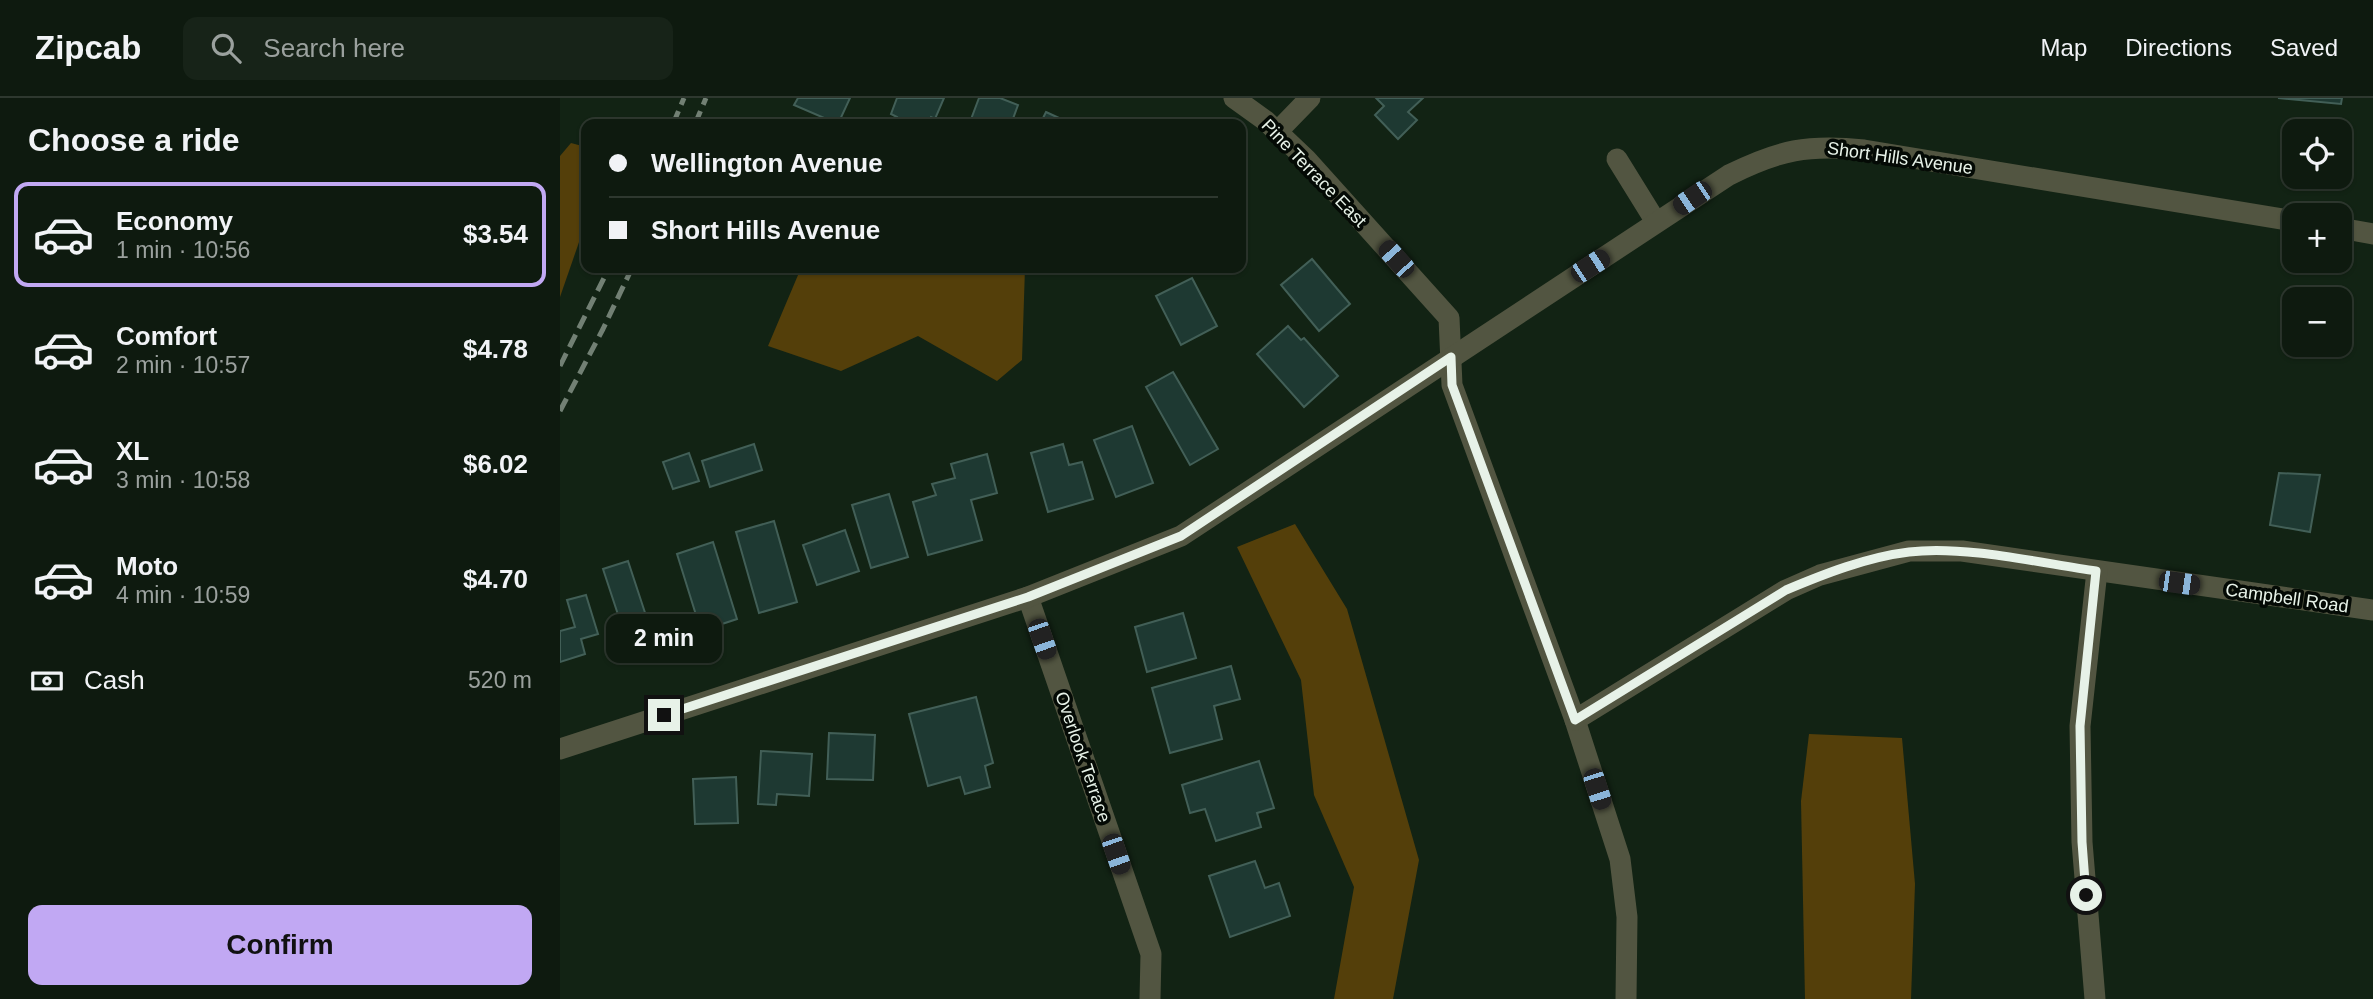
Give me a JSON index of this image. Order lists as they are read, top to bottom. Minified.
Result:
{"streets":{"street":["Short Hills Avenue","Pine Terrace East","Campbell Road","Overlook Terrace"]},"crossings":[["Short Hills Avenue","Pine Terrace East"],["Short Hills Avenue","Overlook Terrace"],["Pine Terrace East","Campbell Road"]],"page":{"header":"Zipcab","search":"Search here","nav":["Map","Directions","Saved"],"heading":"Choose a ride","map_buttons":["+","−"],"banner":["Wellington Avenue","Short Hills Avenue"],"list":[{"name":"Economy","note":"1 min · 10:56","value":"$3.54"},{"name":"Comfort","note":"2 min · 10:57","value":"$4.78"},{"name":"XL","note":"3 min · 10:58","value":"$6.02"},{"name":"Moto","note":"4 min · 10:59","value":"$4.70"}],"bubble":"2 min","pay":["Cash","520 m"],"buttons":"Confirm"}}
